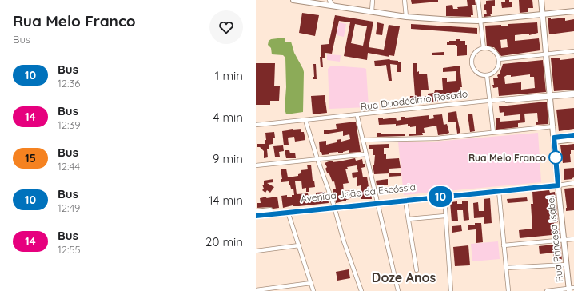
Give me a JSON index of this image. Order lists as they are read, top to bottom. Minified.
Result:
{"streets":{"main road":["Avenida João da Escóssia","Rua Princesa Isabel"],"street":["Rua Duodécimo Rosado"]},"crossings":[["Avenida João da Escóssia","Rua Princesa Isabel"]],"districts":["Doze Anos"],"places":["Rua Melo Franco"],"lines":["bus line 10"],"page":{"heading":["Rua Melo Franco","Bus"],"on_map":"10","list":[{"mark":"10","name":"Bus","note":"12:36","value":"1 min"},{"mark":"14","name":"Bus","note":"12:39","value":"4 min"},{"mark":"15","name":"Bus","note":"12:44","value":"9 min"},{"mark":"10","name":"Bus","note":"12:49","value":"14 min"},{"mark":"14","name":"Bus","note":"12:55","value":"20 min"}]}}
